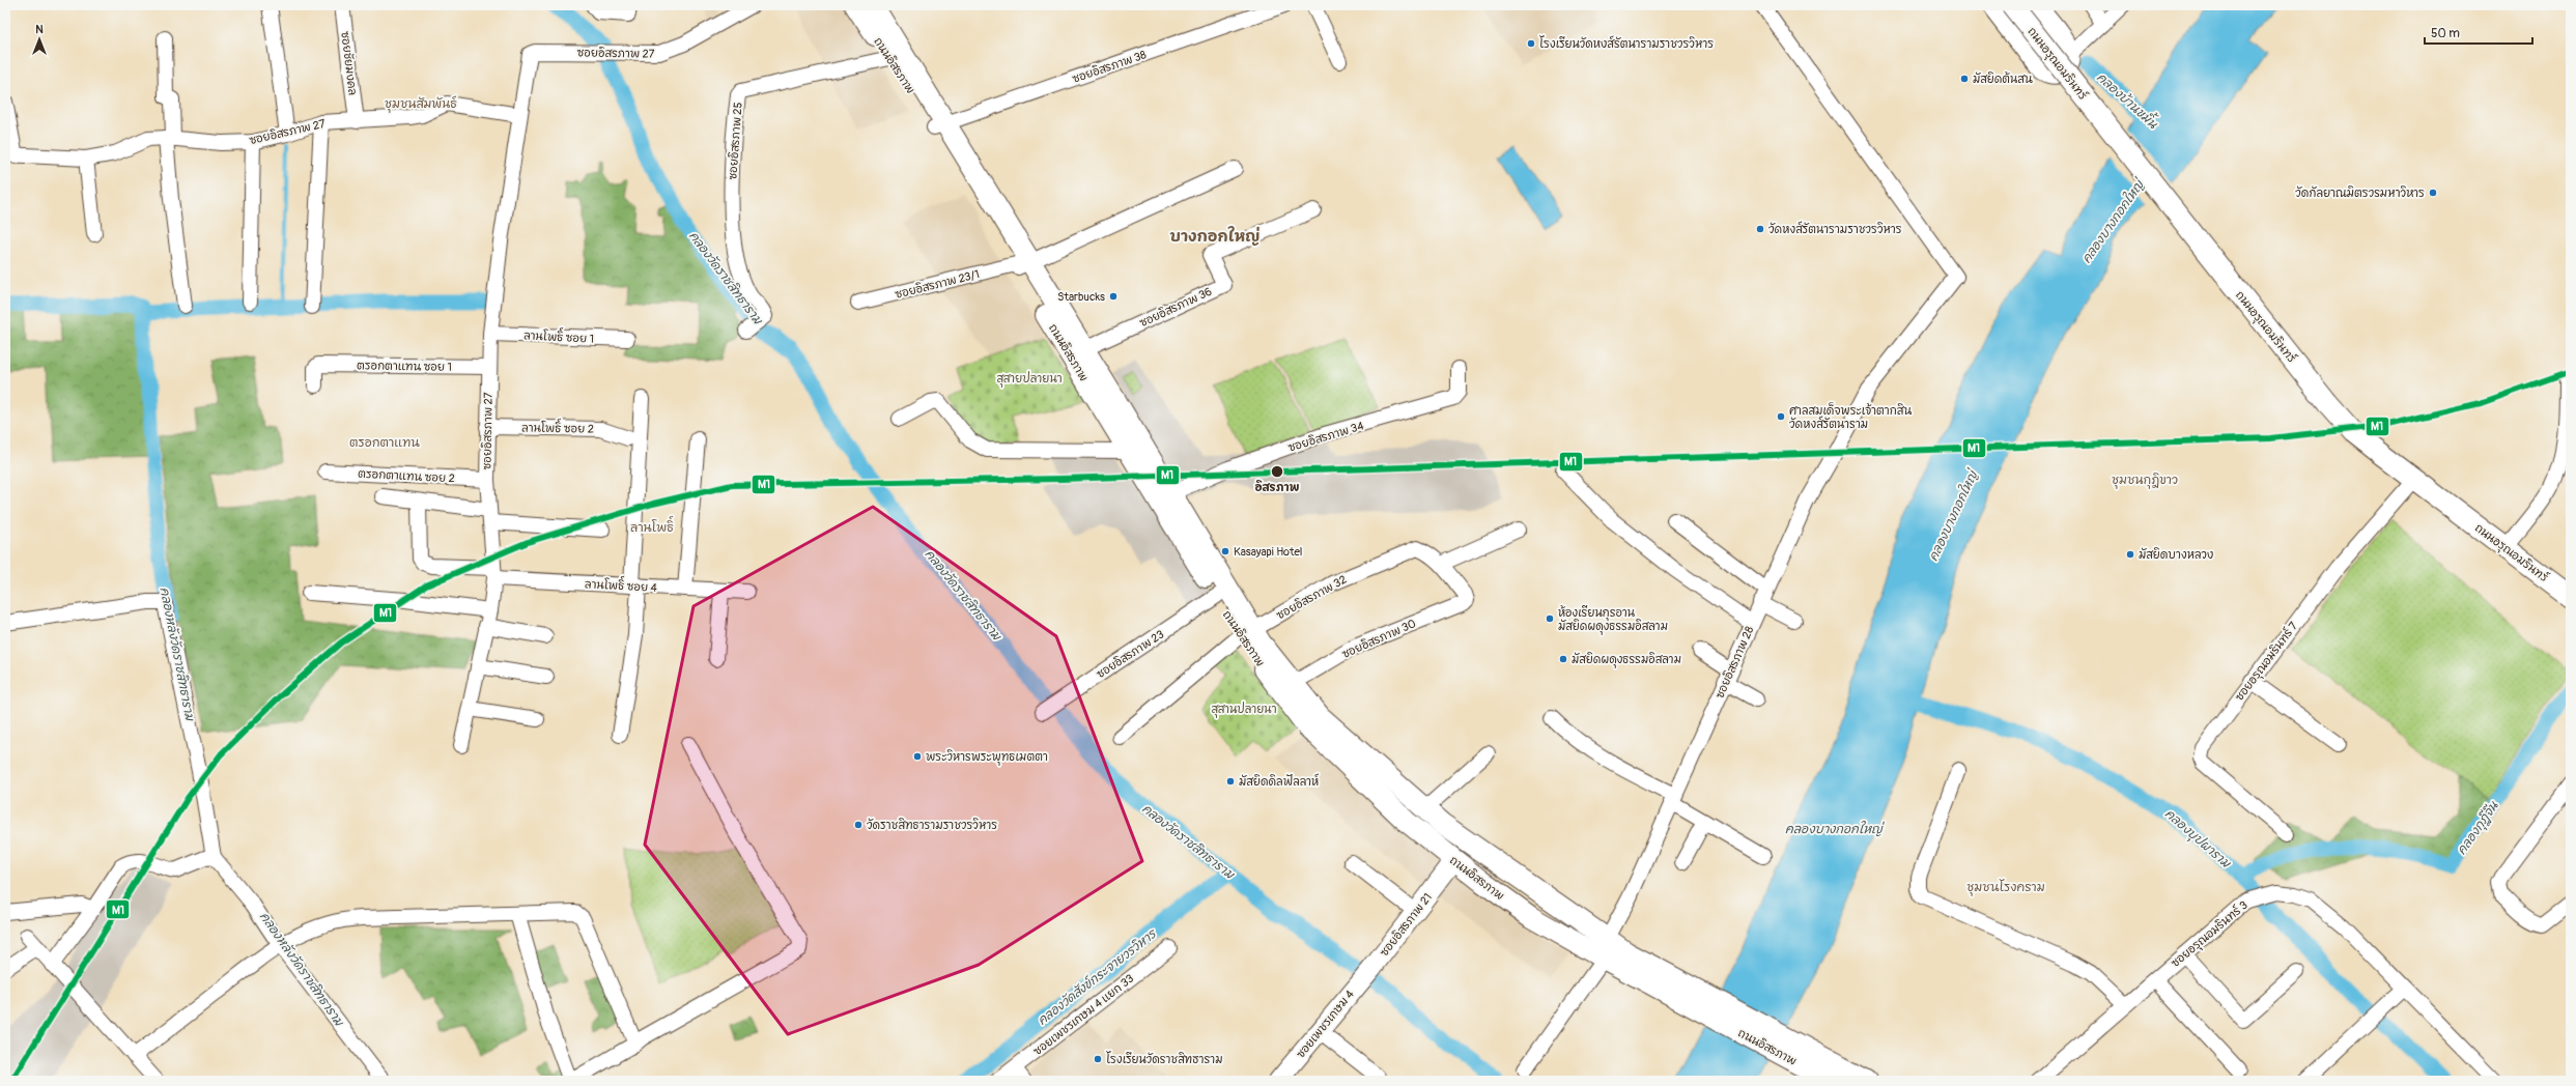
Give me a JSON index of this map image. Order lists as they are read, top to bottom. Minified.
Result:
{"streets":{"main road":["ถนนอรุณอมรินทร์","ถนนอิสรภาพ"],"street":["ซอยอิสรภาพ 27","ซอยชัยมงคล","ซอยอิสรภาพ 38","ซอยอิสรภาพ 25","ซอยอิสรภาพ 23/1","ซอยอิสรภาพ 36","ลานโพธิ์ ซอย 1","ตรอกตาแทน ซอย 1","ลานโพธิ์ ซอย 2","ซอยอิสรภาพ 34","ตรอกตาแทน ซอย 2","ลานโพธิ์ ซอย 4","ซอยอิสรภาพ 32","ซอยอิสรภาพ 30","ซอยอิสรภาพ 23","ซอยอรุณอมรินทร์ 7","ซอยอิสรภาพ 28","ซอยอิสรภาพ 21","ซอยอรุณอมรินทร์ 3","ซอยเพชรเกษม 4 แยก 33","ซอยเพชรเกษม 4"]},"crossings":[["ซอยอิสรภาพ 27","ซอยชัยมงคล"],["ซอยอิสรภาพ 27","ลานโพธิ์ ซอย 1"],["ซอยอิสรภาพ 27","ตรอกตาแทน ซอย 1"],["ซอยอิสรภาพ 27","ลานโพธิ์ ซอย 2"],["ซอยอิสรภาพ 27","ตรอกตาแทน ซอย 2"],["ซอยอิสรภาพ 27","ลานโพธิ์ ซอย 4"],["ถนนอรุณอมรินทร์","ซอยอรุณอมรินทร์ 7"],["ถนนอิสรภาพ","ซอยอิสรภาพ 38"],["ถนนอิสรภาพ","ซอยอิสรภาพ 25"],["ถนนอิสรภาพ","ซอยอิสรภาพ 23/1"],["ถนนอิสรภาพ","ซอยอิสรภาพ 32"],["ถนนอิสรภาพ","ซอยอิสรภาพ 23"],["ถนนอิสรภาพ","ซอยอิสรภาพ 28"],["ถนนอิสรภาพ","ซอยอิสรภาพ 21"],["ซอยอิสรภาพ 32","ซอยอิสรภาพ 30"],["ซอยอิสรภาพ 21","ซอยเพชรเกษม 4"]],"districts":["ชุมชนสัมพันธ์","บางกอกใหญ่","ตรอกตาแทน","ชุมชนกุฎิขาว","ลานโพธิ์","ชุมชนโรงคราม"],"water":["คลองบ้านขมิ้น","คลองบางกอกใหญ่","คลองวัดราชสิทธาราม","คลองหลังวัดราชสิทธาราม","คลองกุฎีจีน","คลองบุปผาราม","คลองวัดสังข์กระจายวรวิหาร"],"parks":["สุสายปลายนา","สุสานปลายนา"],"places":["โรงเรียนวัดหงส์รัตนารามราชวรวิหาร","มัสยิดต้นสน","วัดกัลยาณมิตรวรมหาวิหาร","วัดหงส์รัตนารามราชวรวิหาร","Starbucks","ศาลสมเด็จพระเจ้าตากสิน วัดหงส์รัตนาราม","อิสรภาพ","Kasayapi Hotel","มัสยิดบางหลวง","ห้องเรียนกุรอาน มัสยิดผดุงธรรมอิสลาม","มัสยิดผดุงธรรมอิสลาม","พระวิหารพระพุทธเมตตา","มัสยิดดิลฟัลลาห์","วัดราชสิทธารามราชวรวิหาร","โรงเรียนวัดราชสิทธาราม"],"lines":["transit line M1"],"scale_bar":"50 m","north":"top"}
